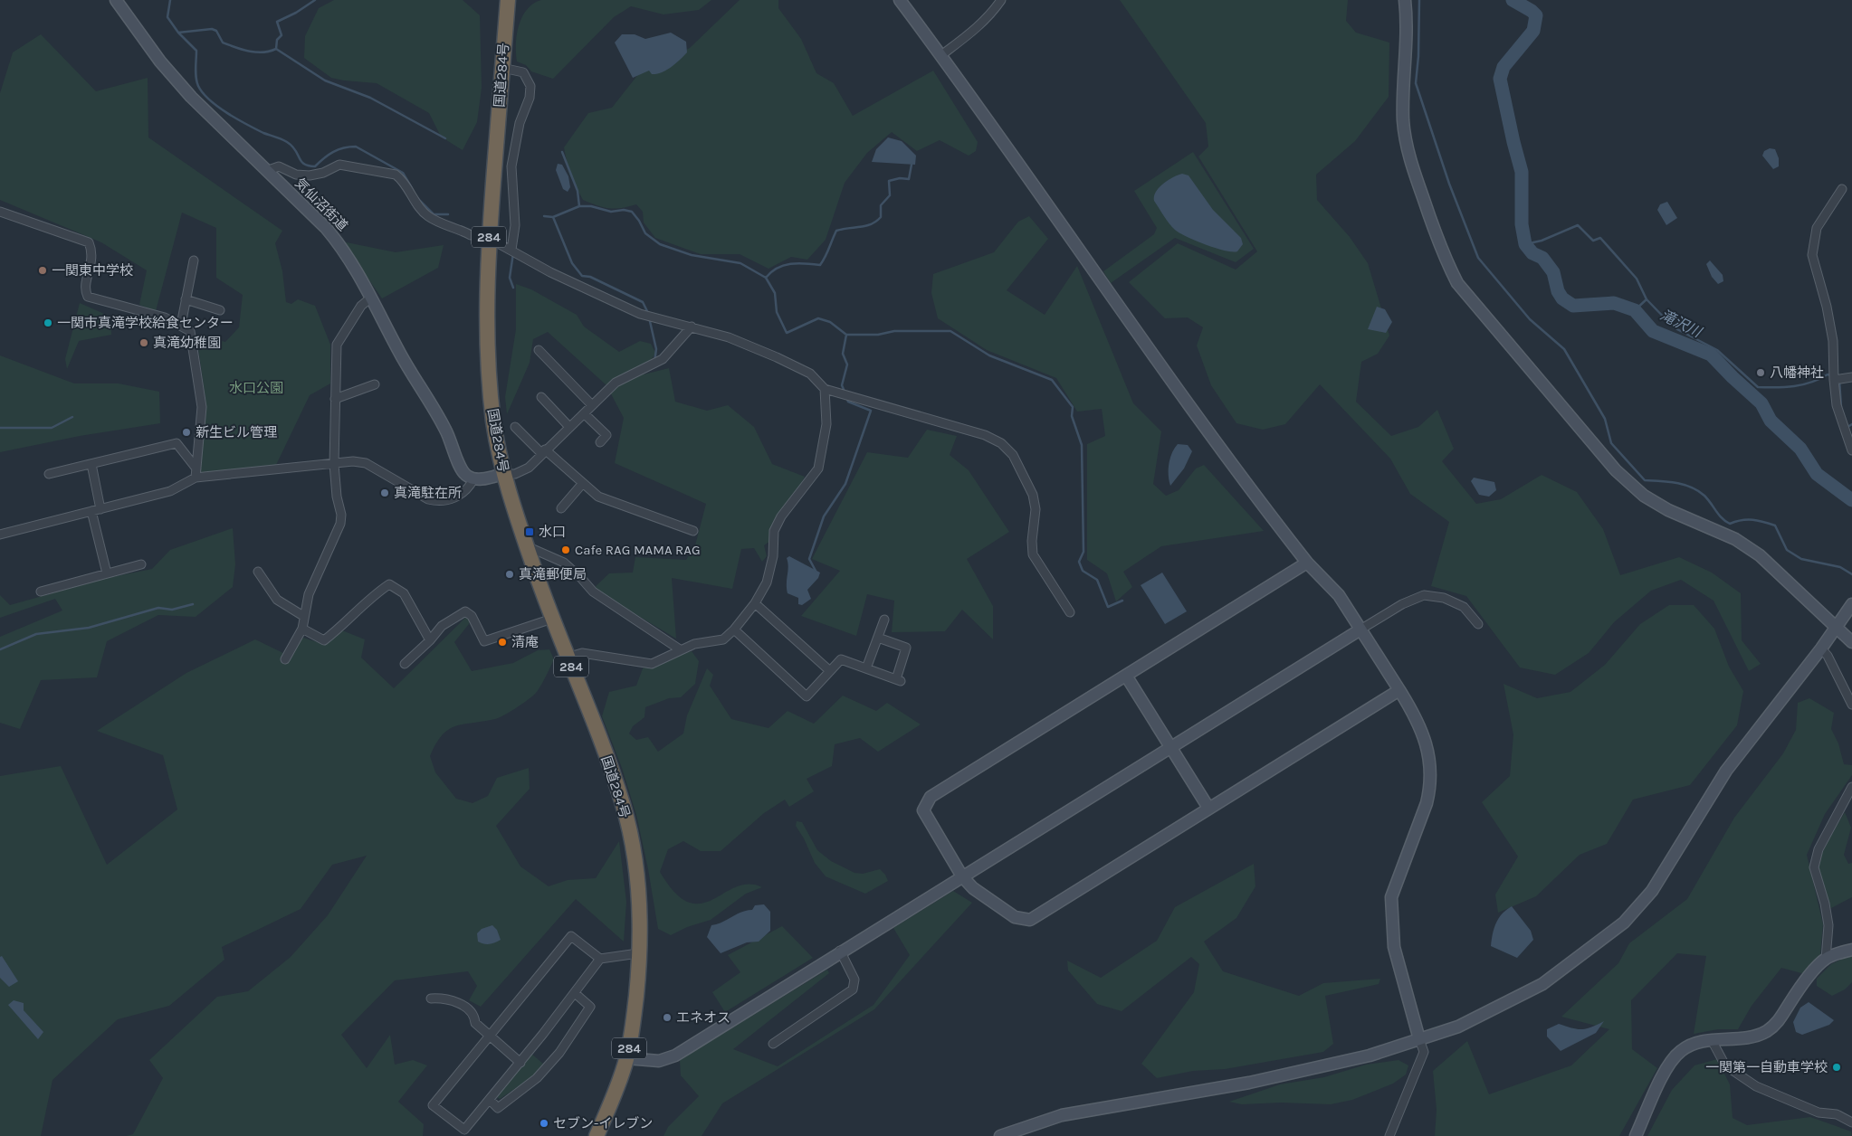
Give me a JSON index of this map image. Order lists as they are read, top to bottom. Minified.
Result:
{"streets":{"highway":["国道284号","284"],"street":["気仙沼街道"]},"water":["滝沢川"],"parks":["水口公園"],"places":{"other":["一関東中学校","一関市真滝学校給食センター","真滝幼稚園","八幡神社","新生ビル管理","真滝駐在所","Cafe RAG MAMA RAG","真滝郵便局","清庵","エネオス","一関第一自動車学校","セブン-イレブン"],"transit":["水口"]}}
